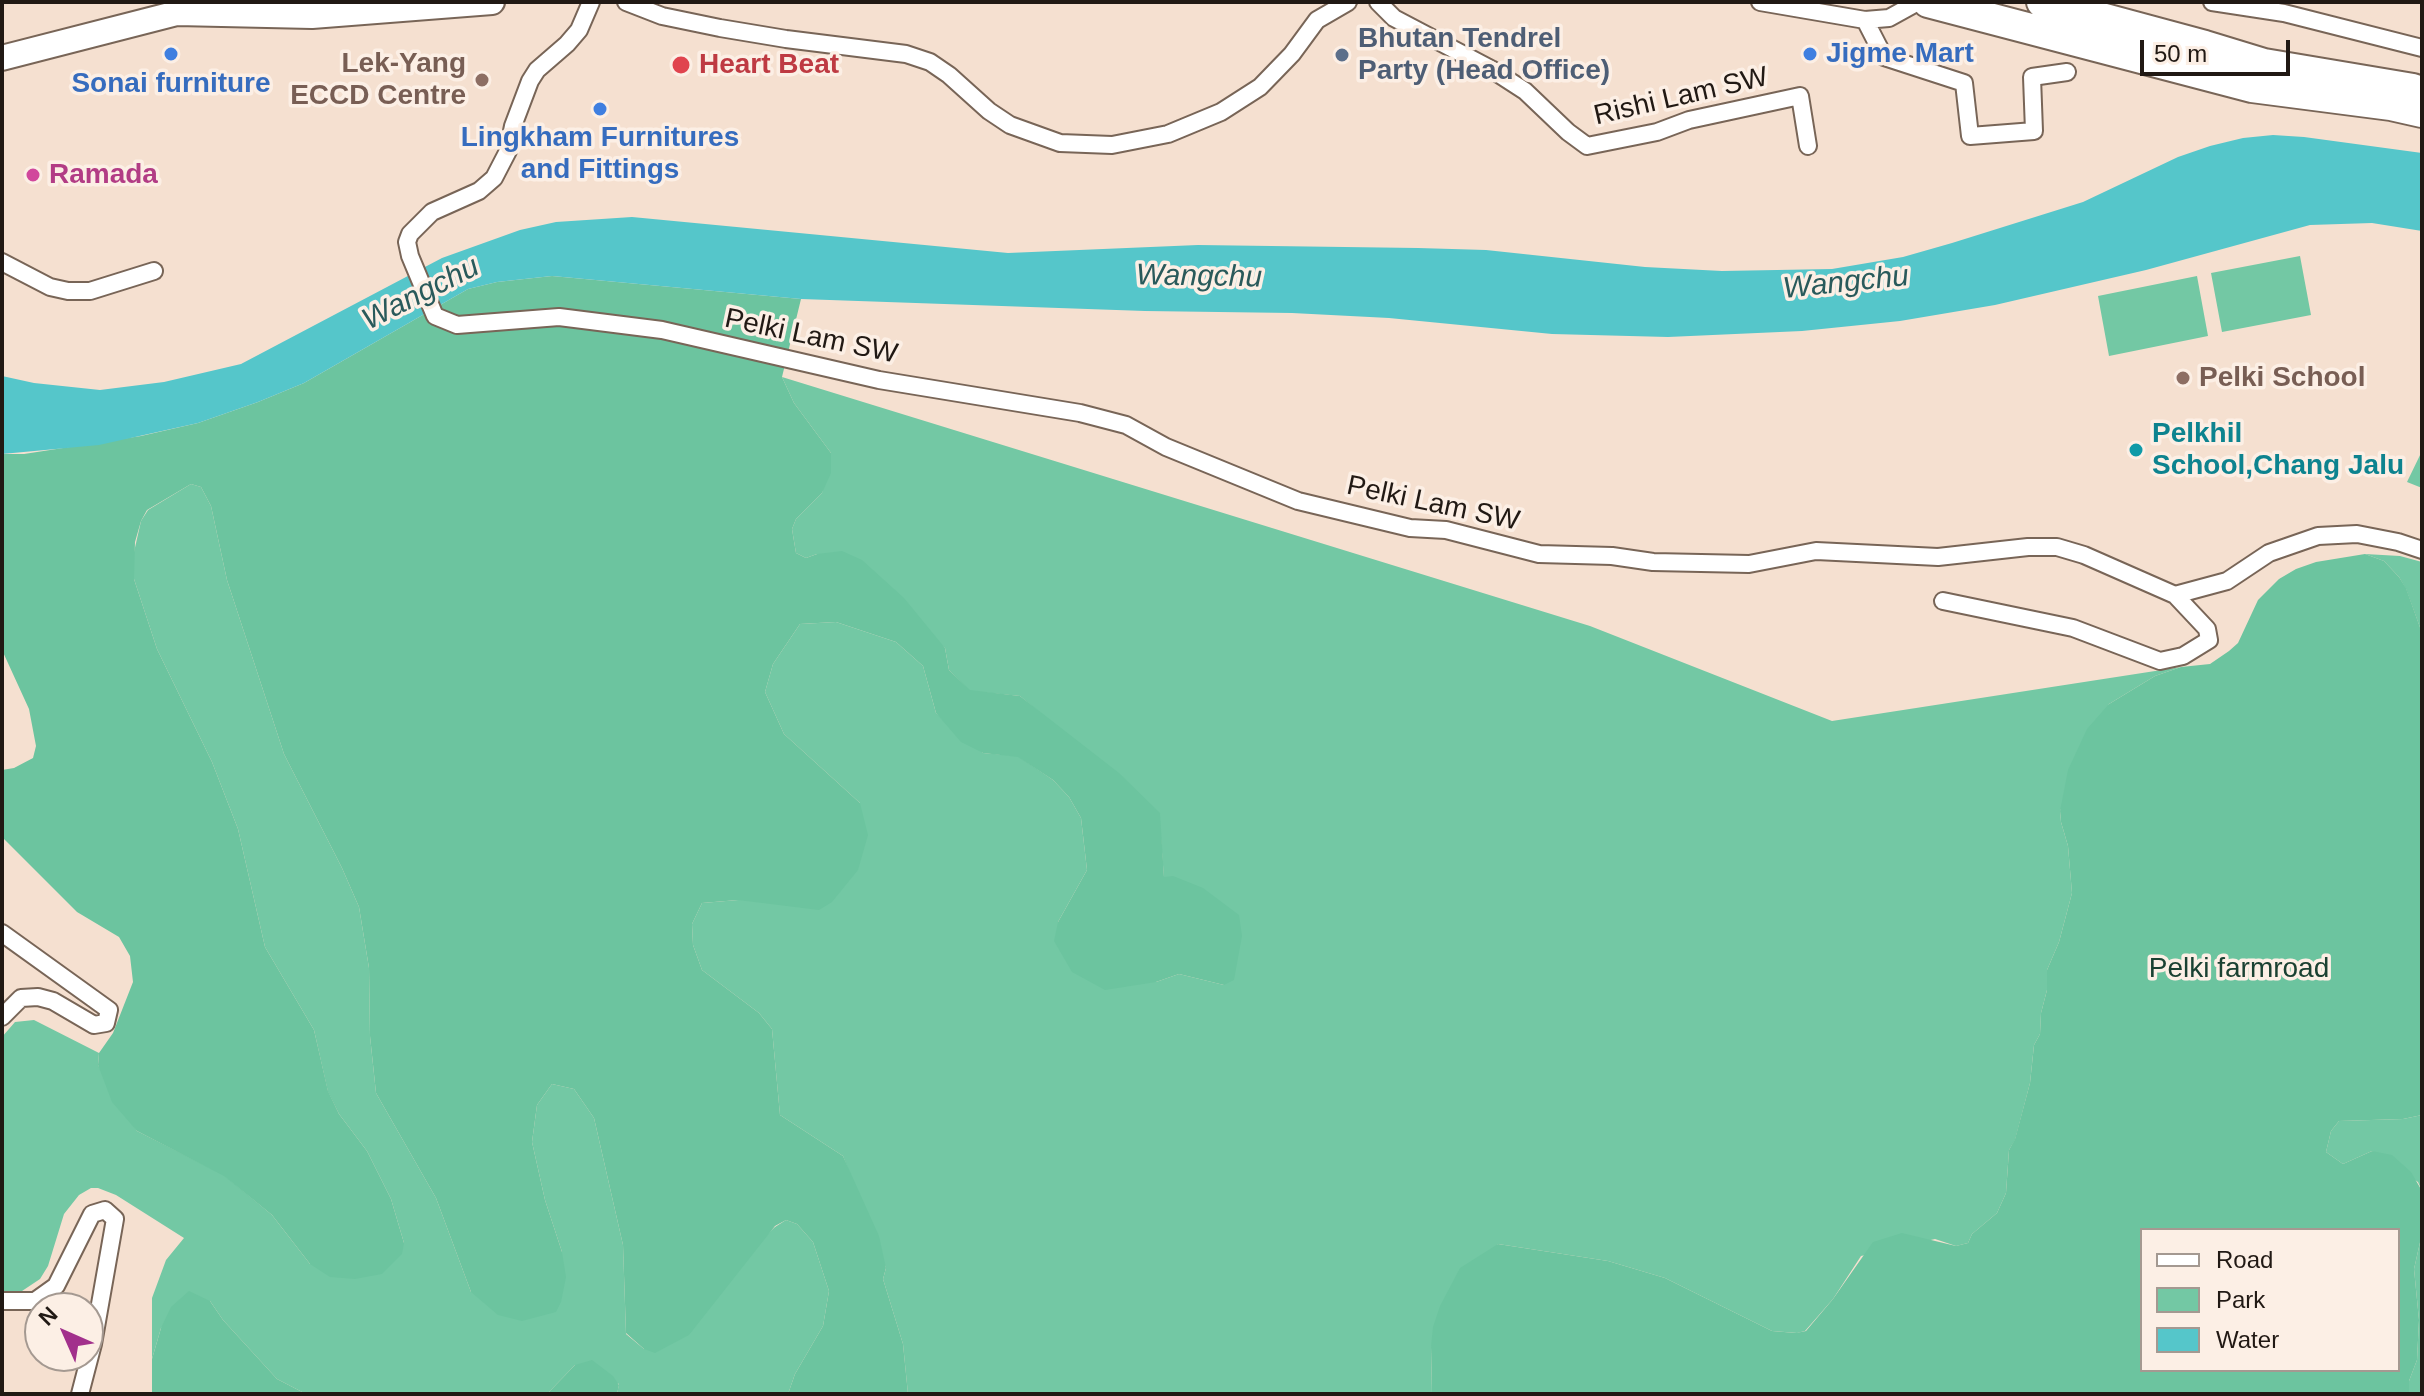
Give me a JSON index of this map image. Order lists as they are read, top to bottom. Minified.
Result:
{"streets":{"street":["Rishi Lam SW","Pelki Lam SW"]},"water":["Wangchu"],"parks":["Pelki farmroad"],"places":["Sonai furniture","Jigme Mart","Bhutan Tendrel Party (Head Office)","Heart Beat","Lek-Yang ECCD Centre","Lingkham Furnitures and Fittings","Ramada","Pelki School","Pelkhil School,Chang Jalu"],"legend":["Road","Park","Water"],"scale_bar":"50 m","north":"top left"}
